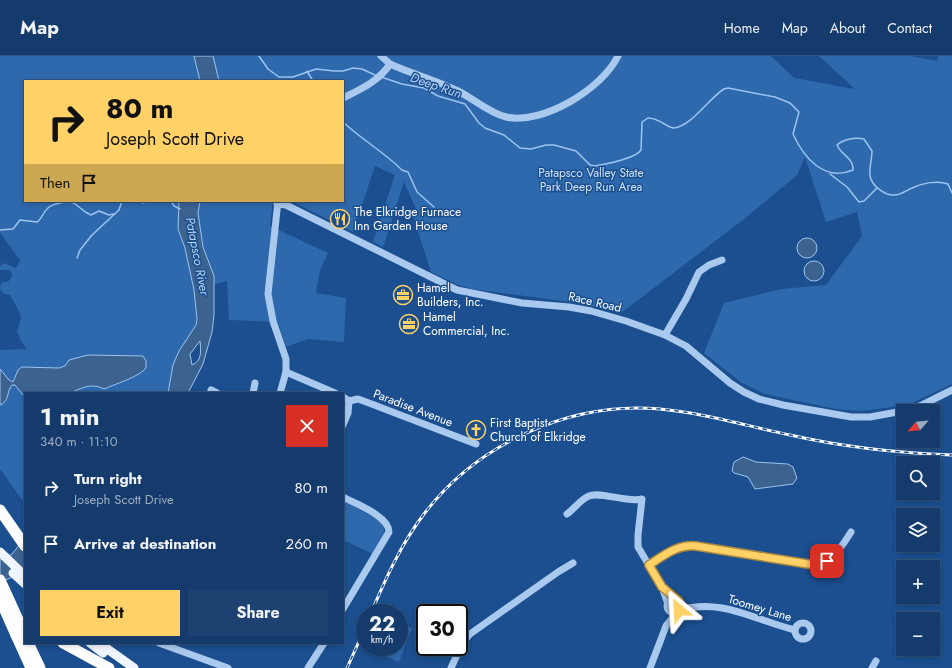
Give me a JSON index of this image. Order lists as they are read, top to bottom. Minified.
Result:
{"streets":{"street":["Race Road","Paradise Avenue","Toomey Lane"]},"water":["Deep Run","Patapsco River"],"parks":["Patapsco Valley State Park Deep Run Area"],"places":{"restaurant":["The Elkridge Furnace Inn Garden House"],"office":["Hamel Builders, Inc.","Hamel Commercial, Inc."],"church":["First Baptist Church of Elkridge"]},"north":"bottom left","page":{"header":"Map","nav":["Home","Map","About","Contact"],"turn":["80 m","Joseph Scott Drive"],"then":"Then","heading":["1 min","340 m · 11:10"],"map_buttons":["+","−"],"list":[{"name":"Turn right","note":"Joseph Scott Drive","value":"80 m"},{"name":"Arrive at destination","value":"260 m"}],"buttons":["Exit","Share"],"speed":"22 km/h","limit":"30"}}
